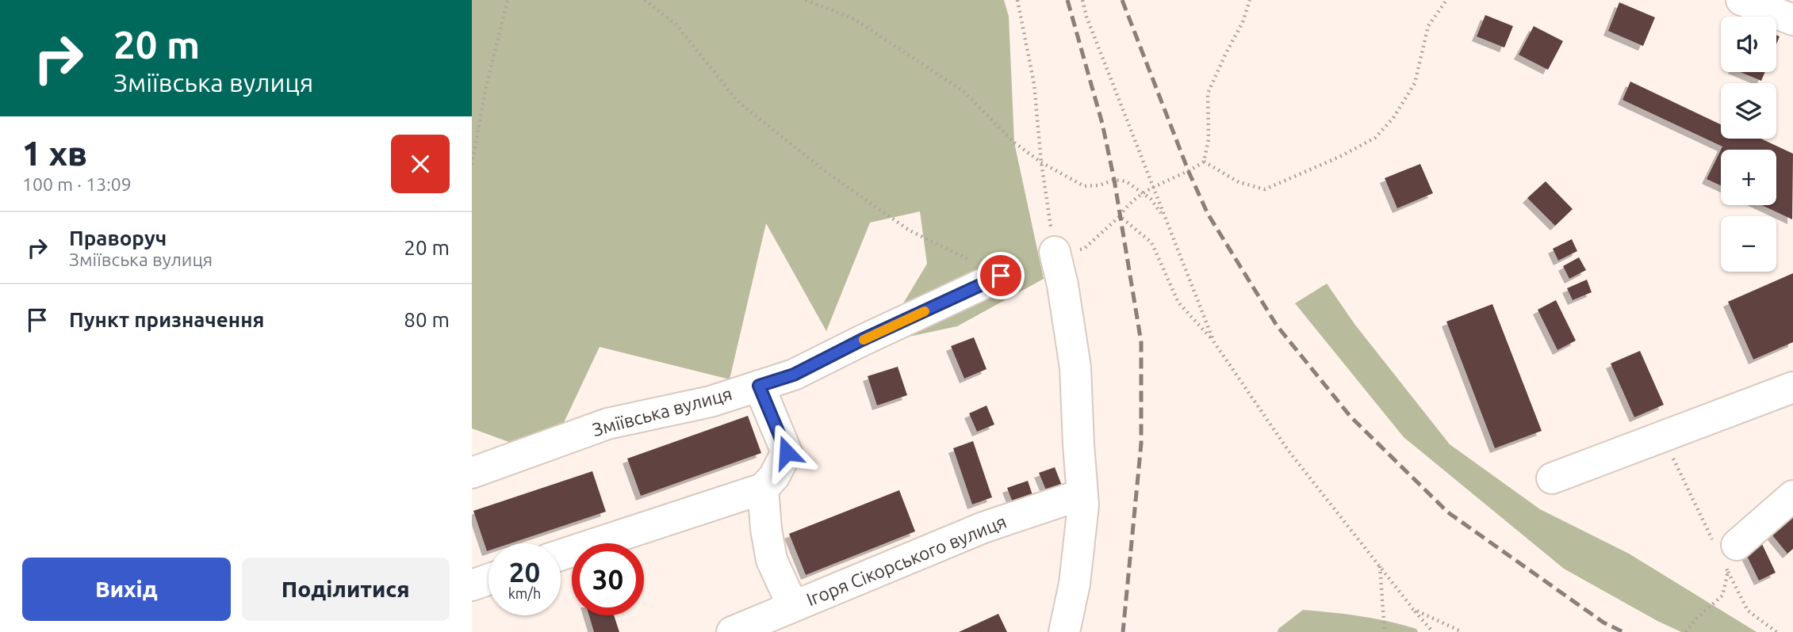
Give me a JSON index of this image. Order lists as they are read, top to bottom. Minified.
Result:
{"streets":{"street":["Зміївська вулиця","Ігоря Сікорського вулиця"]},"page":{"turn":["20 m","Зміївська вулиця"],"map_buttons":["+","−"],"heading":["1 хв","100 m · 13:09"],"list":[{"name":"Праворуч","note":"Зміївська вулиця","value":"20 m"},{"name":"Пункт призначення","value":"80 m"}],"speed":"20 km/h","limit":"30","buttons":["Вихід","Поділитися"]}}
